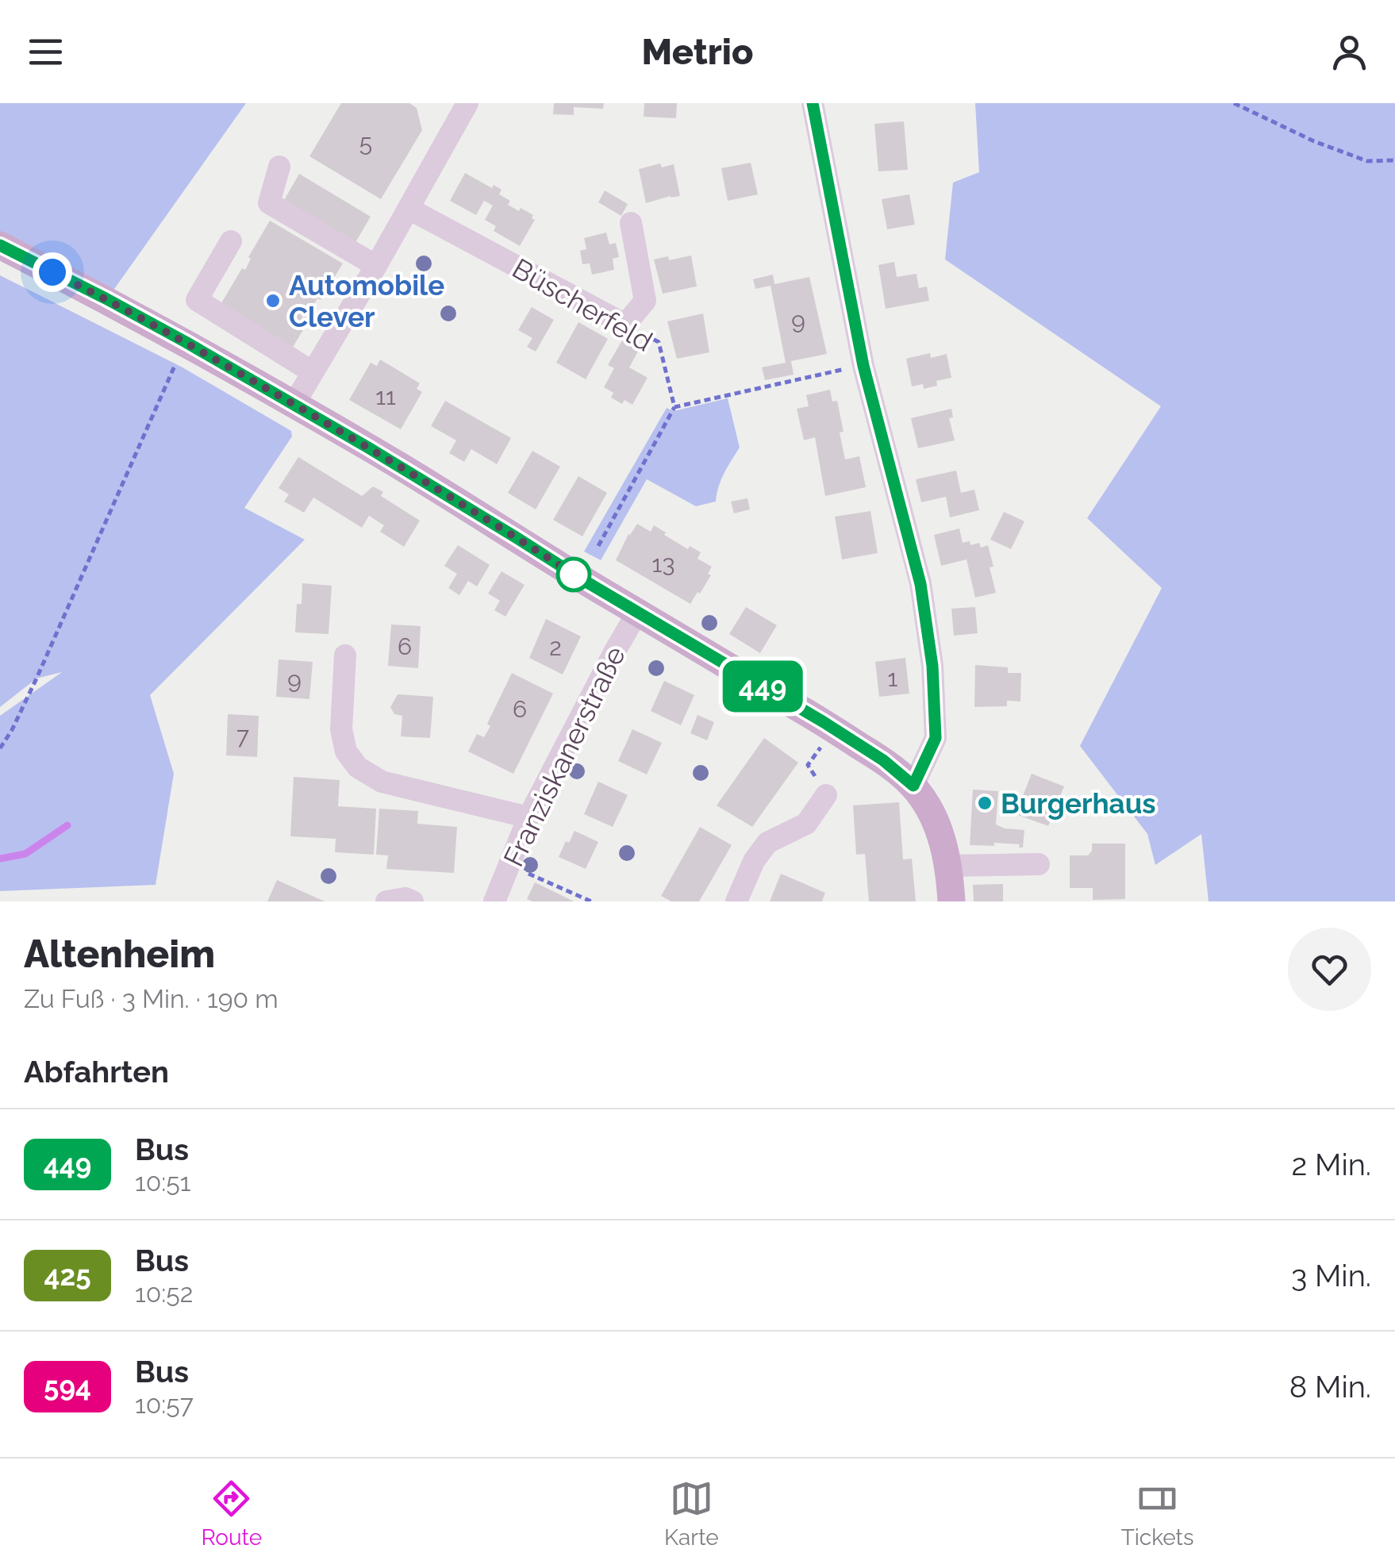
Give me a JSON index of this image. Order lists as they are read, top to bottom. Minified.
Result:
{"streets":{"street":["Büscherfeld","Franziskanerstraße"]},"places":["Automobile Clever","Burgerhaus"],"lines":["bus line 449"],"house_numbers":["5","9","11","13","6","2","1","9","6","7"],"page":{"header":"Metrio","on_map":"449","heading":[["Altenheim","Zu Fuß · 3 Min. · 190 m"],"Abfahrten"],"list":[{"mark":"449","name":"Bus","note":"10:51","value":"2 Min."},{"mark":"425","name":"Bus","note":"10:52","value":"3 Min."},{"mark":"594","name":"Bus","note":"10:57","value":"8 Min."}],"tabs":["Route","Karte","Tickets"]}}
